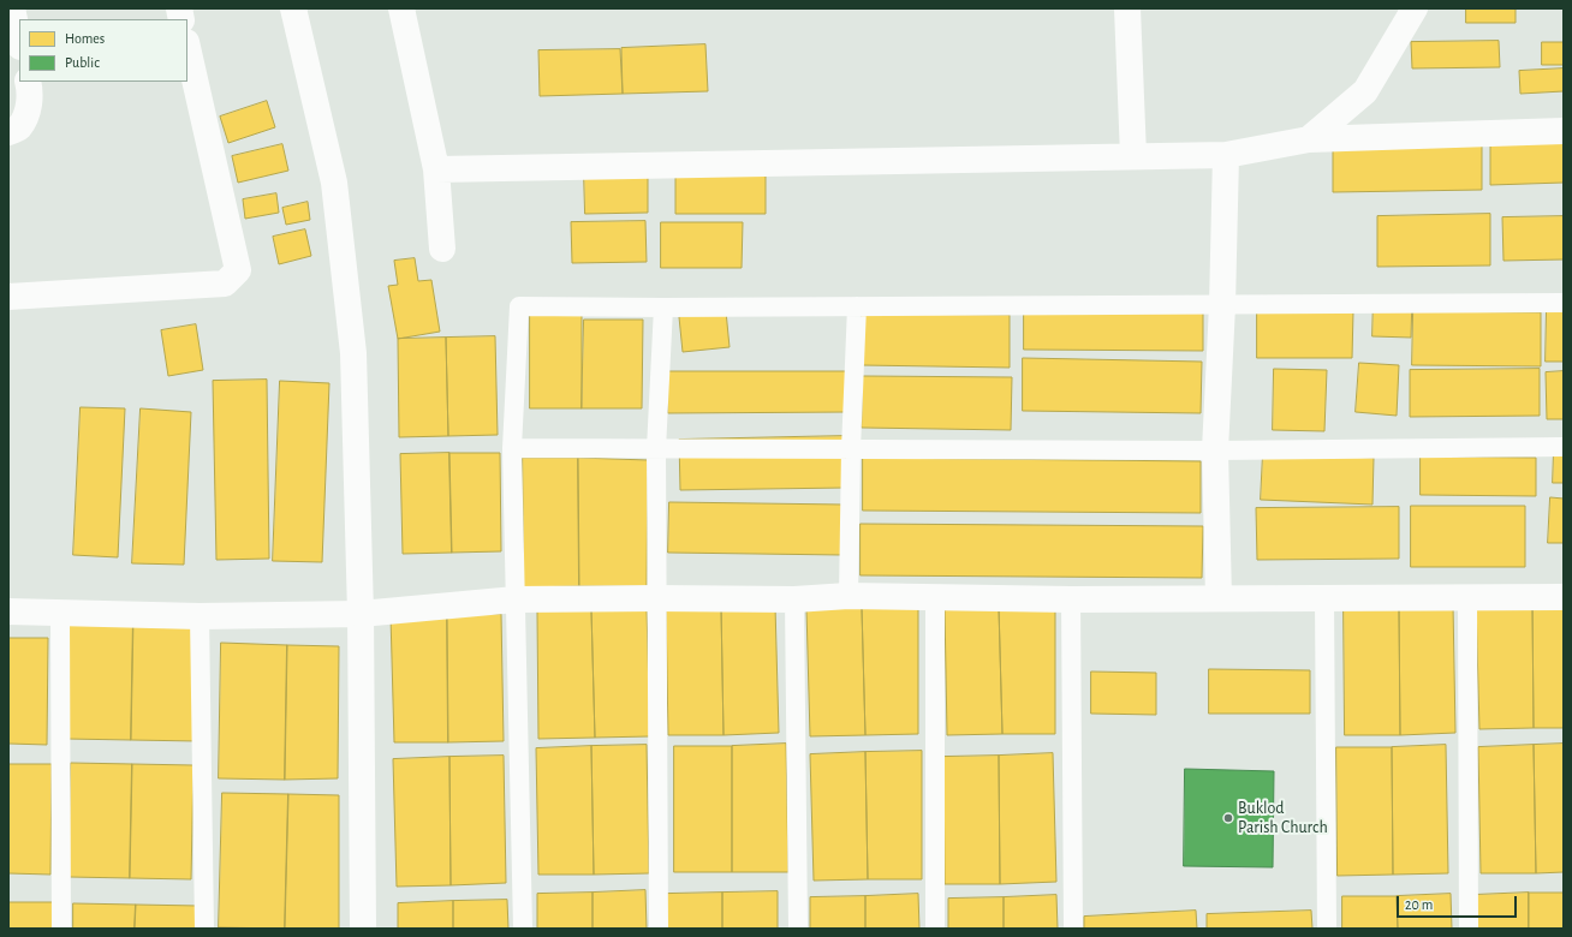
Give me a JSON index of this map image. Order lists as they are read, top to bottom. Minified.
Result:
{"places":["Buklod Parish Church"],"legend":["Homes","Public"],"scale_bar":"20 m"}
